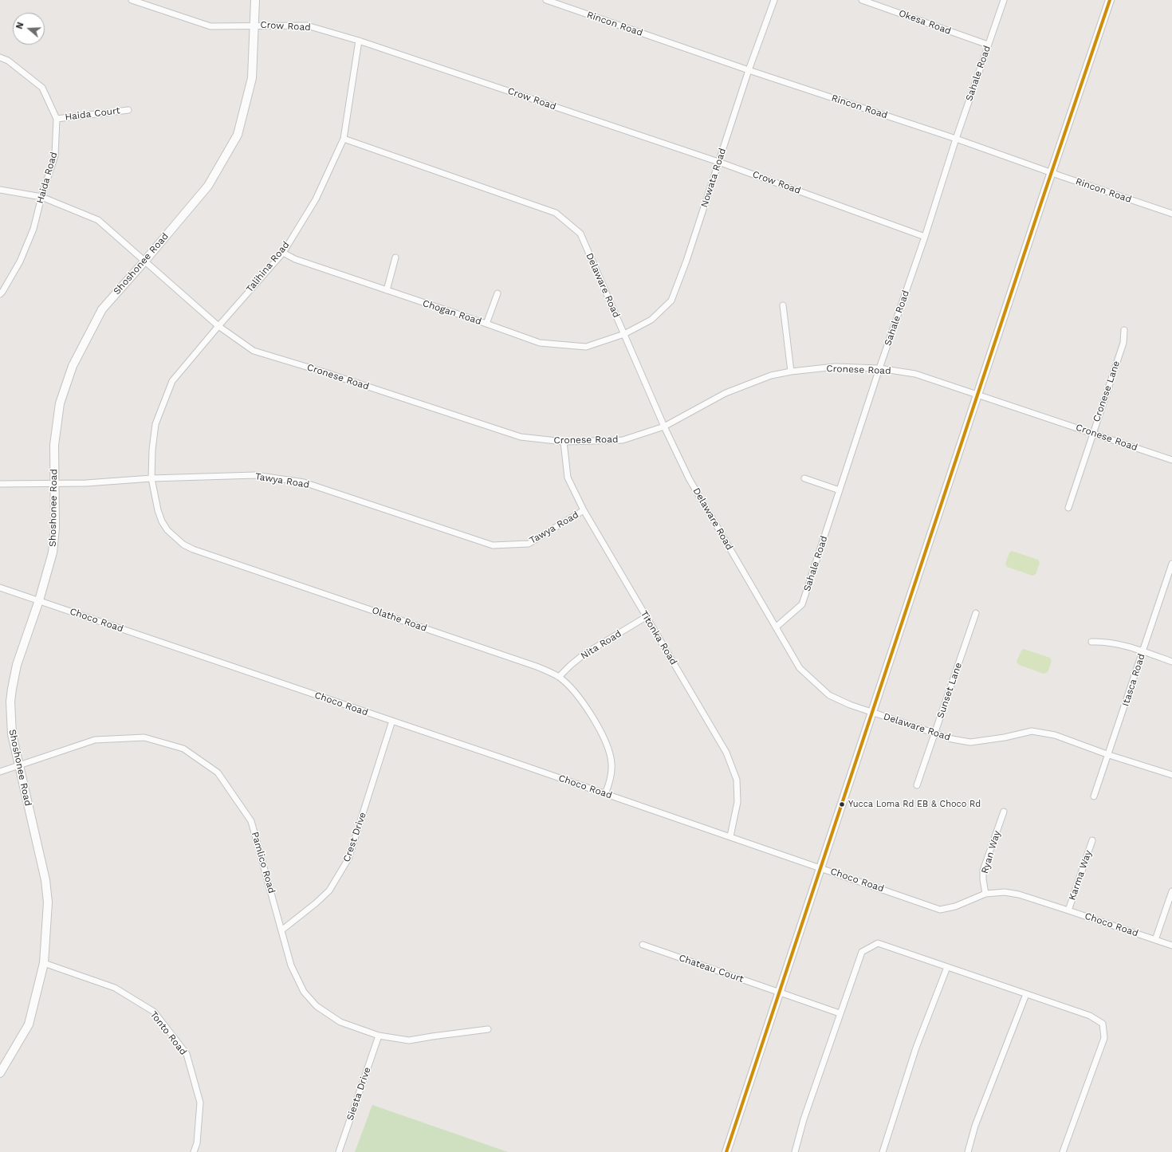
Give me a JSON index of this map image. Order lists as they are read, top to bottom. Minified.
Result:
{"streets":{"main road":["Shoshonee Road"],"street":["Okesa Road","Rincon Road","Crow Road","Sahale Road","Haida Court","Haida Road","Nowata Road","Talihina Road","Delaware Road","Chogan Road","Cronese Road","Cronese Lane","Tawya Road","Olathe Road","Choco Road","Titonka Road","Nita Road","Itasca Road","Sunset Lane","Crest Drive","Ryan Way","Pamlico Road","Karma Way","Chateau Court","Tonto Road","Siesta Drive"]},"crossings":[["Okesa Road","Sahale Road"],["Rincon Road","Sahale Road"],["Rincon Road","Nowata Road"],["Crow Road","Sahale Road"],["Crow Road","Nowata Road"],["Crow Road","Shoshonee Road"],["Crow Road","Talihina Road"],["Sahale Road","Delaware Road"],["Sahale Road","Cronese Road"],["Haida Court","Haida Road"],["Haida Road","Cronese Road"],["Nowata Road","Delaware Road"],["Nowata Road","Chogan Road"],["Shoshonee Road","Cronese Road"],["Shoshonee Road","Tawya Road"],["Shoshonee Road","Choco Road"],["Shoshonee Road","Pamlico Road"],["Shoshonee Road","Tonto Road"],["Talihina Road","Delaware Road"],["Talihina Road","Chogan Road"],["Talihina Road","Cronese Road"],["Talihina Road","Tawya Road"],["Talihina Road","Olathe Road"],["Delaware Road","Chogan Road"],["Delaware Road","Cronese Road"],["Delaware Road","Itasca Road"],["Delaware Road","Sunset Lane"],["Cronese Road","Cronese Lane"],["Cronese Road","Titonka Road"],["Tawya Road","Olathe Road"],["Tawya Road","Titonka Road"],["Olathe Road","Choco Road"],["Olathe Road","Nita Road"],["Choco Road","Titonka Road"],["Choco Road","Crest Drive"],["Choco Road","Ryan Way"],["Choco Road","Karma Way"],["Titonka Road","Nita Road"],["Crest Drive","Pamlico Road"],["Pamlico Road","Siesta Drive"]],"places":["Yucca Loma Rd EB & Choco Rd"],"north":"left"}
